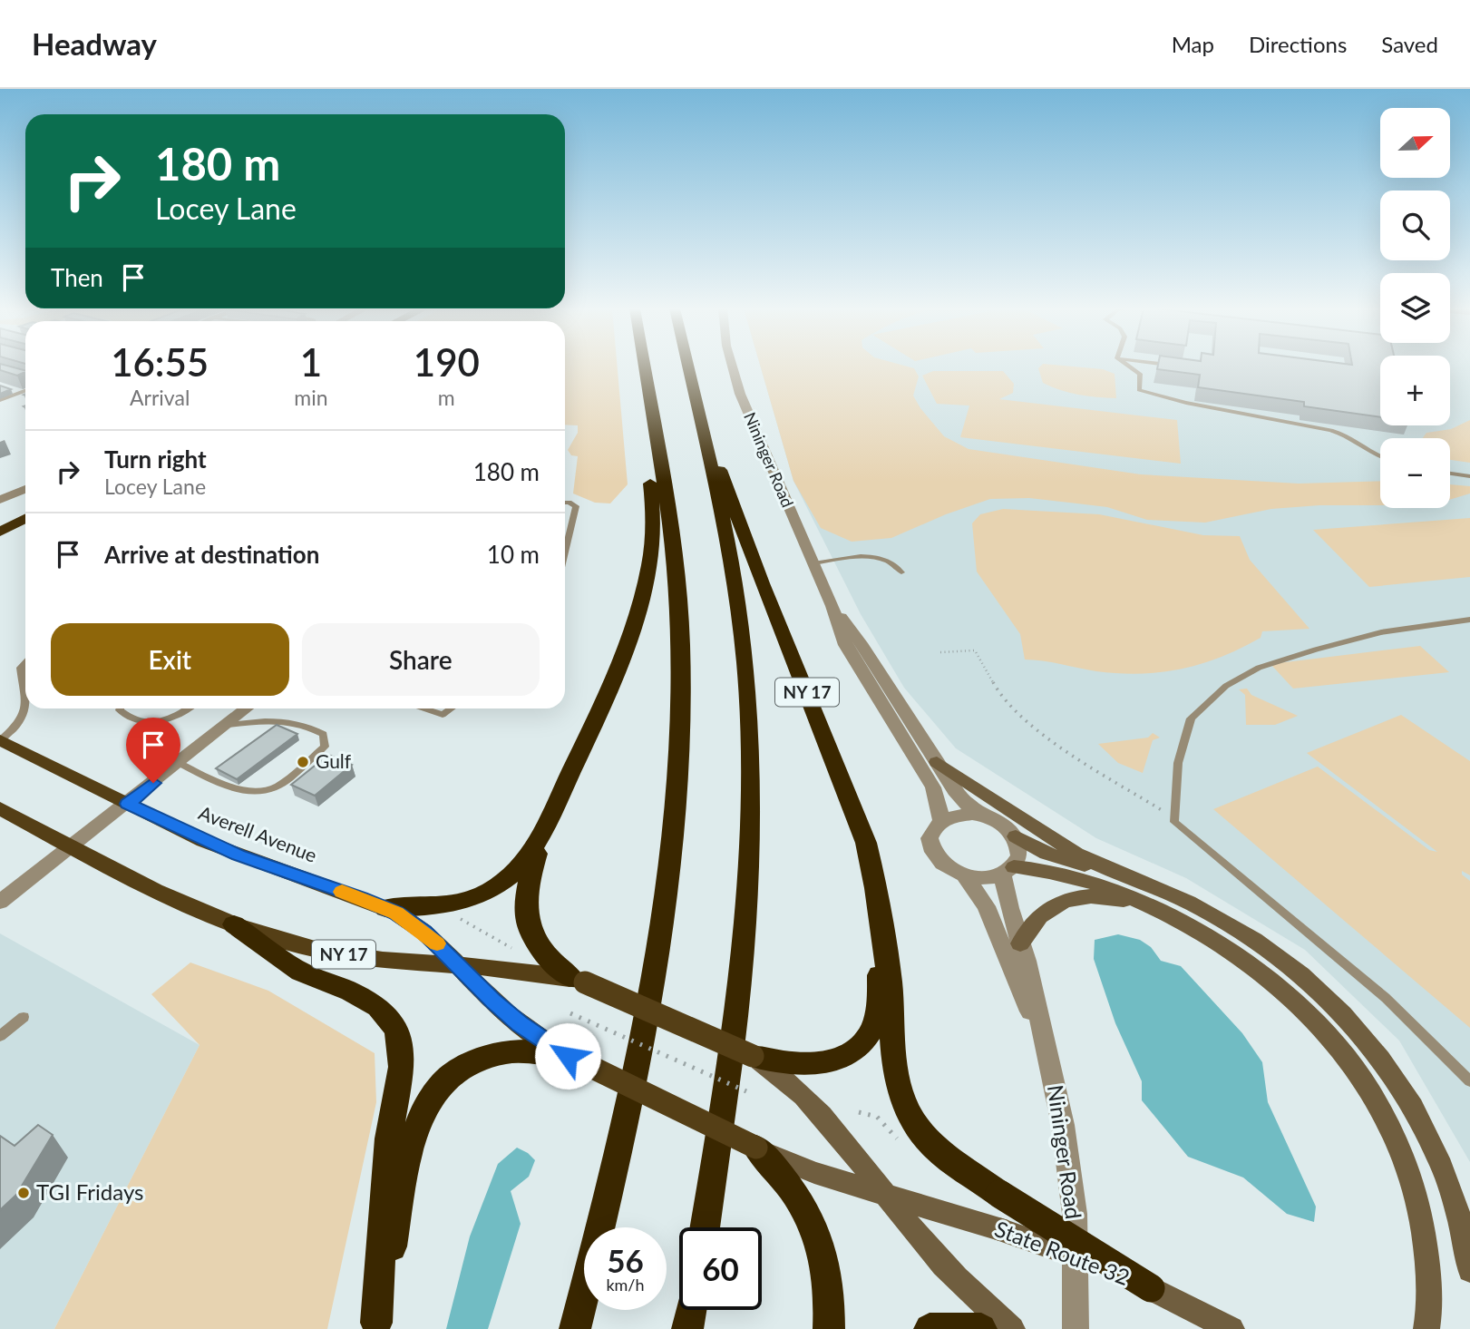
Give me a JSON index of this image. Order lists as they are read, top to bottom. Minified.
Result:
{"streets":{"highway":["NY 17"],"main road":["Averell Avenue","State Route 32"],"street":["Nininger Road"]},"crossings":[["NY 17","Averell Avenue"]],"places":["Gulf","TGI Fridays"],"north":"right","page":{"header":"Headway","nav":["Map","Directions","Saved"],"map_buttons":["+","−"],"turn":["180 m","Locey Lane"],"then":"Then","eta":["16:55","Arrival","1","min","190","m"],"list":[{"name":"Turn right","note":"Locey Lane","value":"180 m"},{"name":"Arrive at destination","value":"10 m"}],"buttons":["Exit","Share"],"speed":"56 km/h","limit":"60"}}
